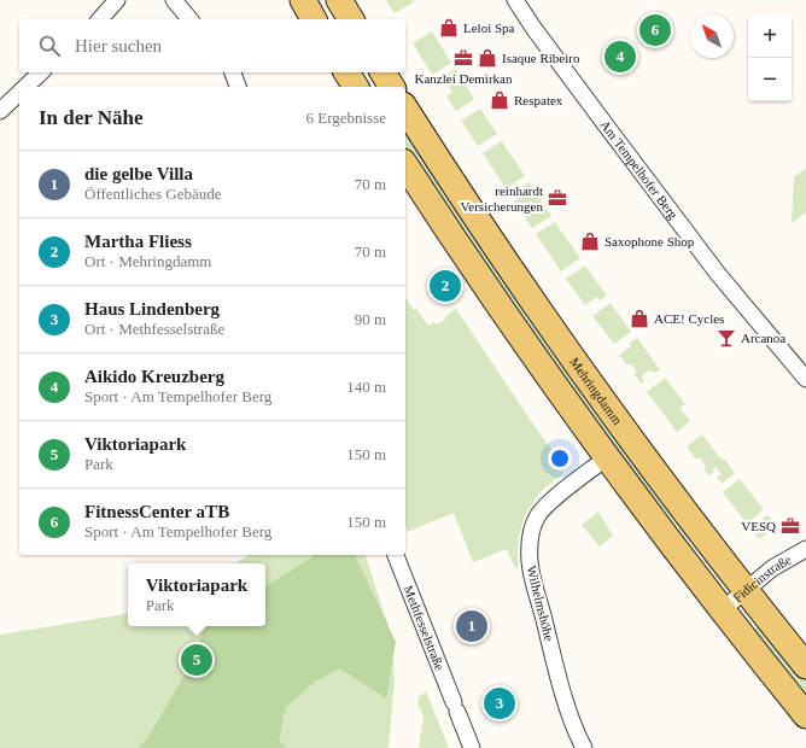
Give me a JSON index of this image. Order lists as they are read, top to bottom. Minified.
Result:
{"streets":{"main road":["Mehringdamm"],"street":["Am Tempelhofer Berg","Fidicinstraße","Wilhelmshöhe","Methfesselstraße"]},"crossings":[["Mehringdamm","Fidicinstraße"]],"places":{"shop":["Leloi Spa","Isaque Ribeiro","Respatex","Saxophone Shop","ACE! Cycles"],"office":["Kanzlei Demirkan","reinhardt Versicherungen","VESQ"],"bar":["Arcanoa"]},"north":"top left","page":{"pins":["6","4","2","1","5","3"],"map_buttons":["+","−"],"search":"Hier suchen","heading":["In der Nähe","6 Ergebnisse"],"list":[{"mark":"1","name":"die gelbe Villa","note":"Öffentliches Gebäude","value":"70 m"},{"mark":"2","name":"Martha Fliess","note":"Ort · Mehringdamm","value":"70 m"},{"mark":"3","name":"Haus Lindenberg","note":"Ort · Methfesselstraße","value":"90 m"},{"mark":"4","name":"Aikido Kreuzberg","note":"Sport · Am Tempelhofer Berg","value":"140 m"},{"mark":"5","name":"Viktoriapark","note":"Park","value":"150 m"},{"mark":"6","name":"FitnessCenter aTB","note":"Sport · Am Tempelhofer Berg","value":"150 m"}],"popup":["Viktoriapark","Park"]}}
